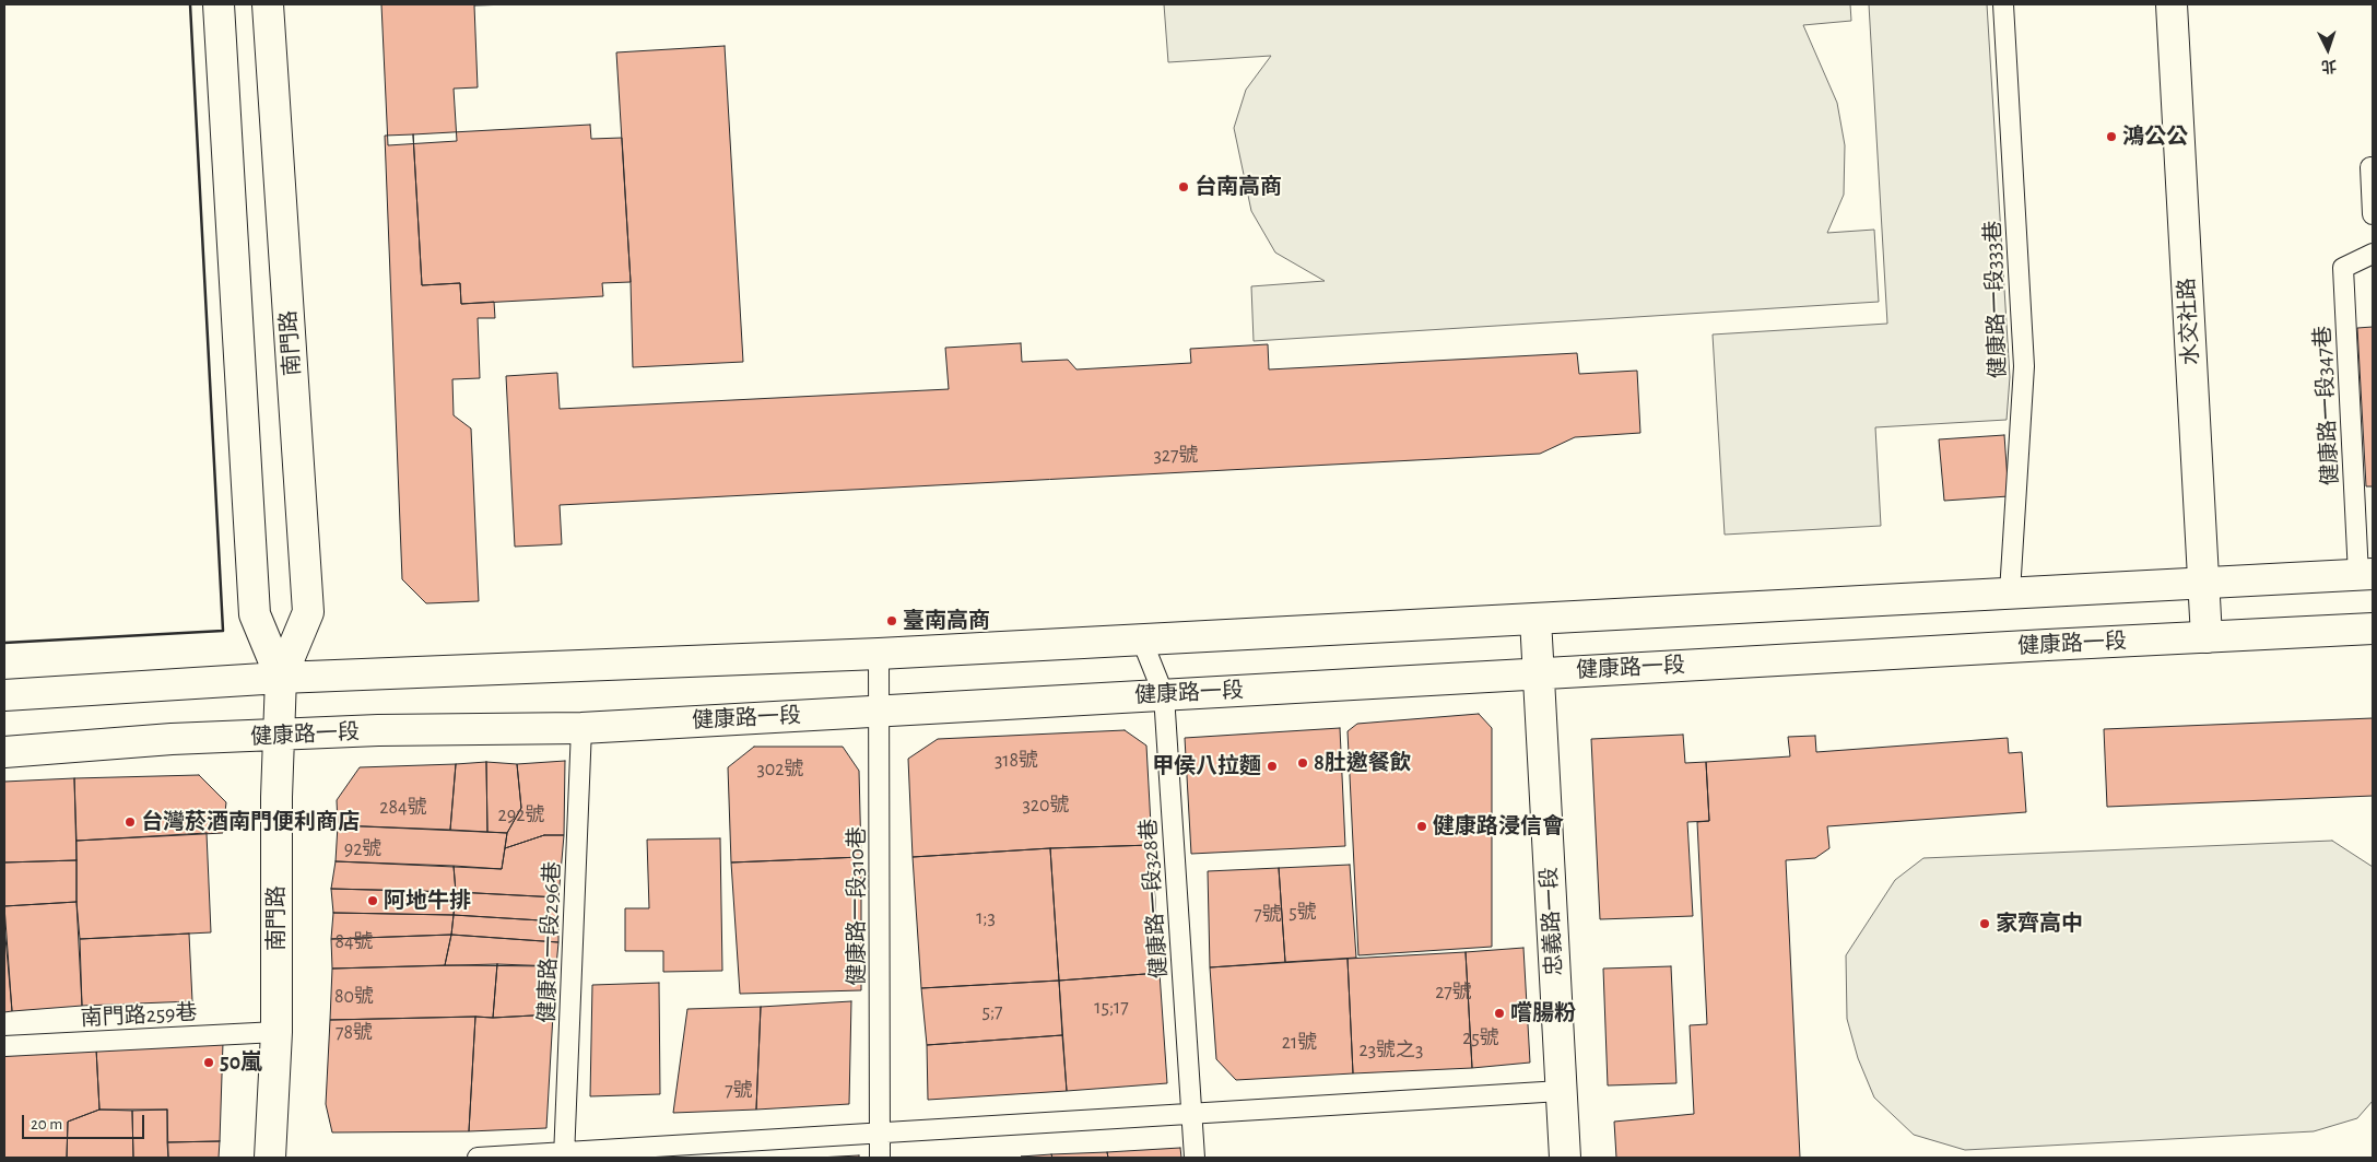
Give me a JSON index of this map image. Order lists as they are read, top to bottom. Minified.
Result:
{"streets":{"street":["水交社路","南門路","健康路一段","忠義路一段"],"lane":["健康路一段333巷","健康路一段347巷","健康路一段328巷","健康路一段310巷","健康路一段296巷","南門路259巷"]},"crossings":[["水交社路","健康路一段"],["南門路","健康路一段"],["南門路","南門路259巷"],["健康路一段","健康路一段328巷"],["健康路一段","健康路一段310巷"],["健康路一段","忠義路一段"],["健康路一段","健康路一段296巷"]],"places":["鴻公公","台南高商","臺南高商","8肚邀餐飲","甲侯八拉麵","台灣菸酒南門便利商店","健康路浸信會","阿地牛排","家齊高中","嚐腸粉","50嵐"],"house_numbers":["327號","318號","302號","320號","284號","292號","92號","5號","7號","1;3","84號","27號","80號","15;17","5;7","78號","25號","21號","23號之3","7號"],"scale_bar":"20 m","north":"bottom"}
